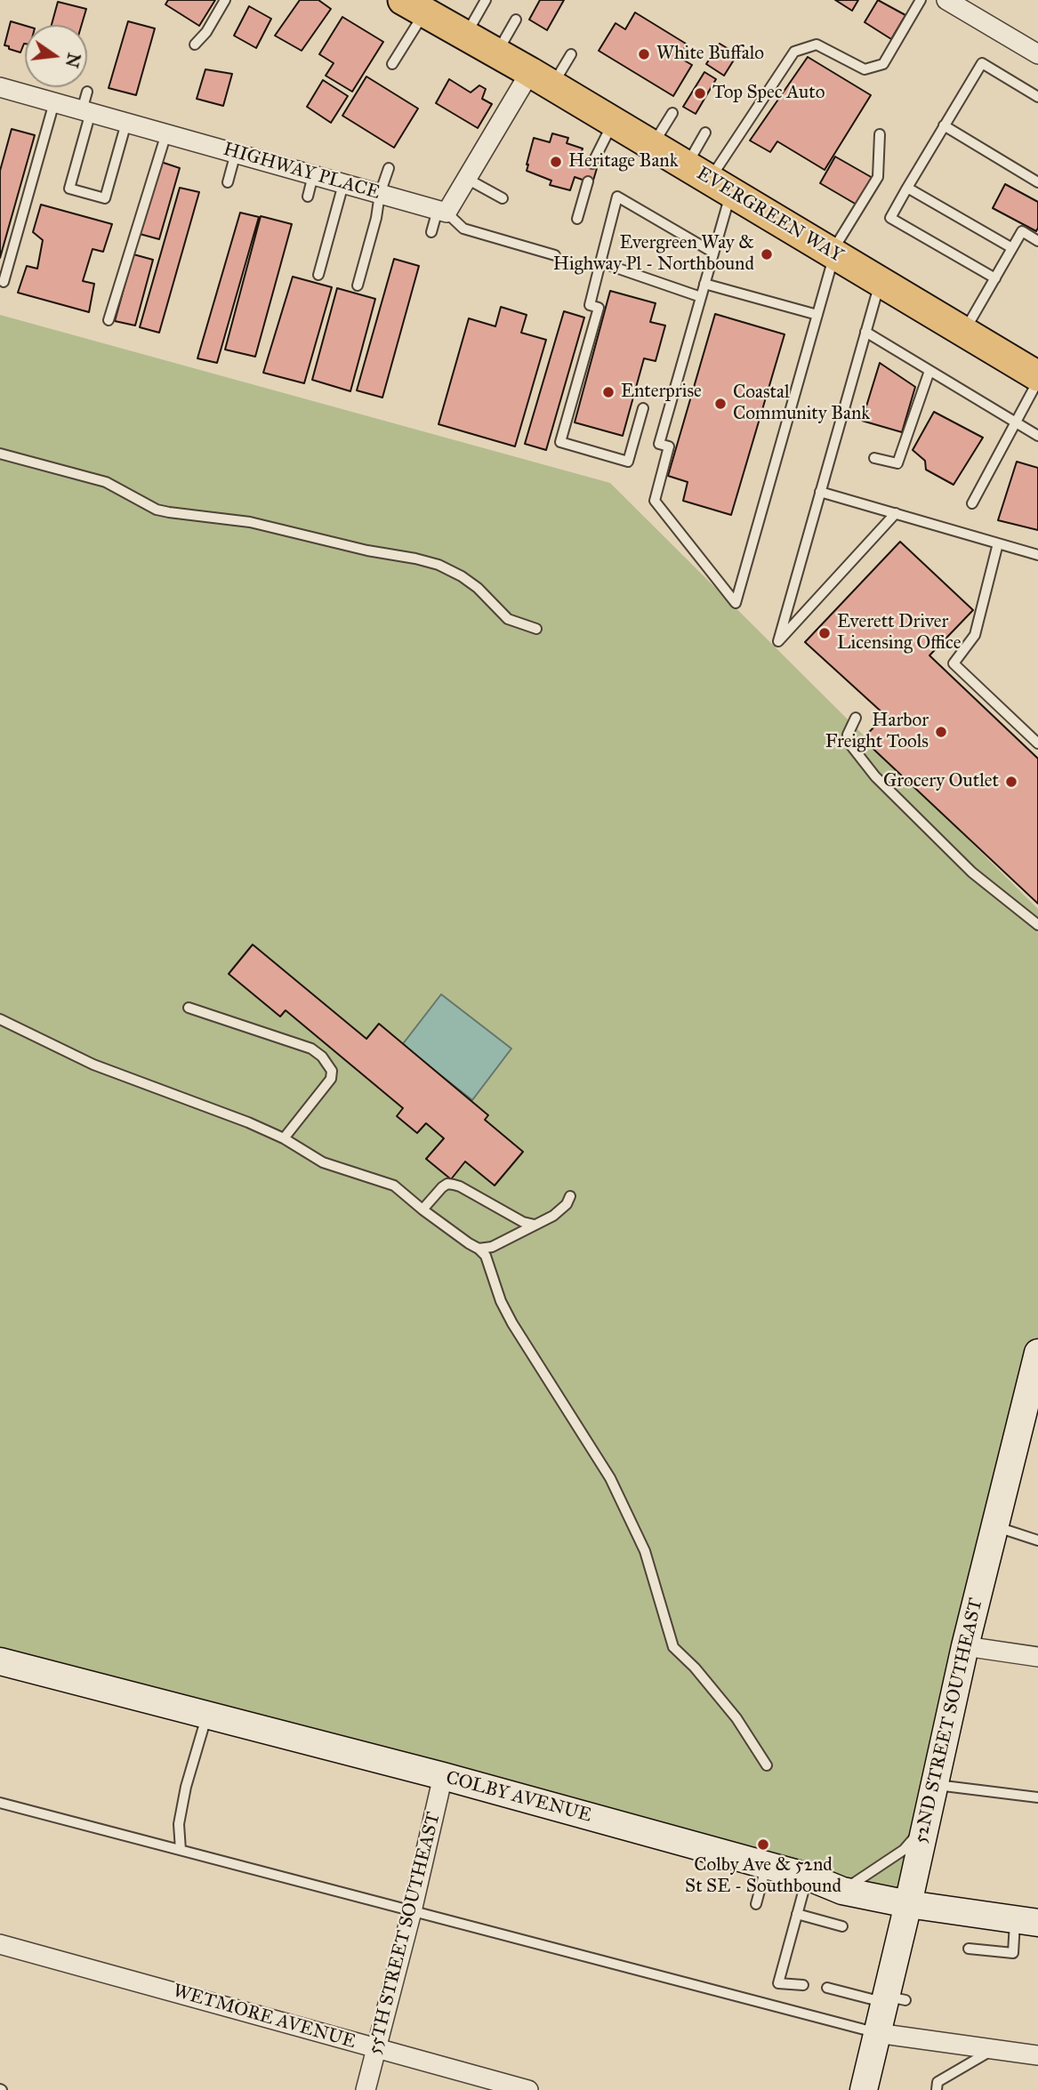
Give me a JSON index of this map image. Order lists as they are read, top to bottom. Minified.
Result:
{"streets":{"main road":["EVERGREEN WAY","52ND STREET SOUTHEAST","COLBY AVENUE"],"street":["HIGHWAY PLACE","55TH STREET SOUTHEAST","WETMORE AVENUE"]},"crossings":[["52ND STREET SOUTHEAST","COLBY AVENUE"],["COLBY AVENUE","55TH STREET SOUTHEAST"],["55TH STREET SOUTHEAST","WETMORE AVENUE"]],"places":["White Buffalo","Top Spec Auto","Heritage Bank","Evergreen Way & Highway Pl - Northbound","Enterprise","Coastal Community Bank","Everett Driver Licensing Office","Harbor Freight Tools","Grocery Outlet","Colby Ave & 52nd St SE - Southbound"],"north":"right"}
